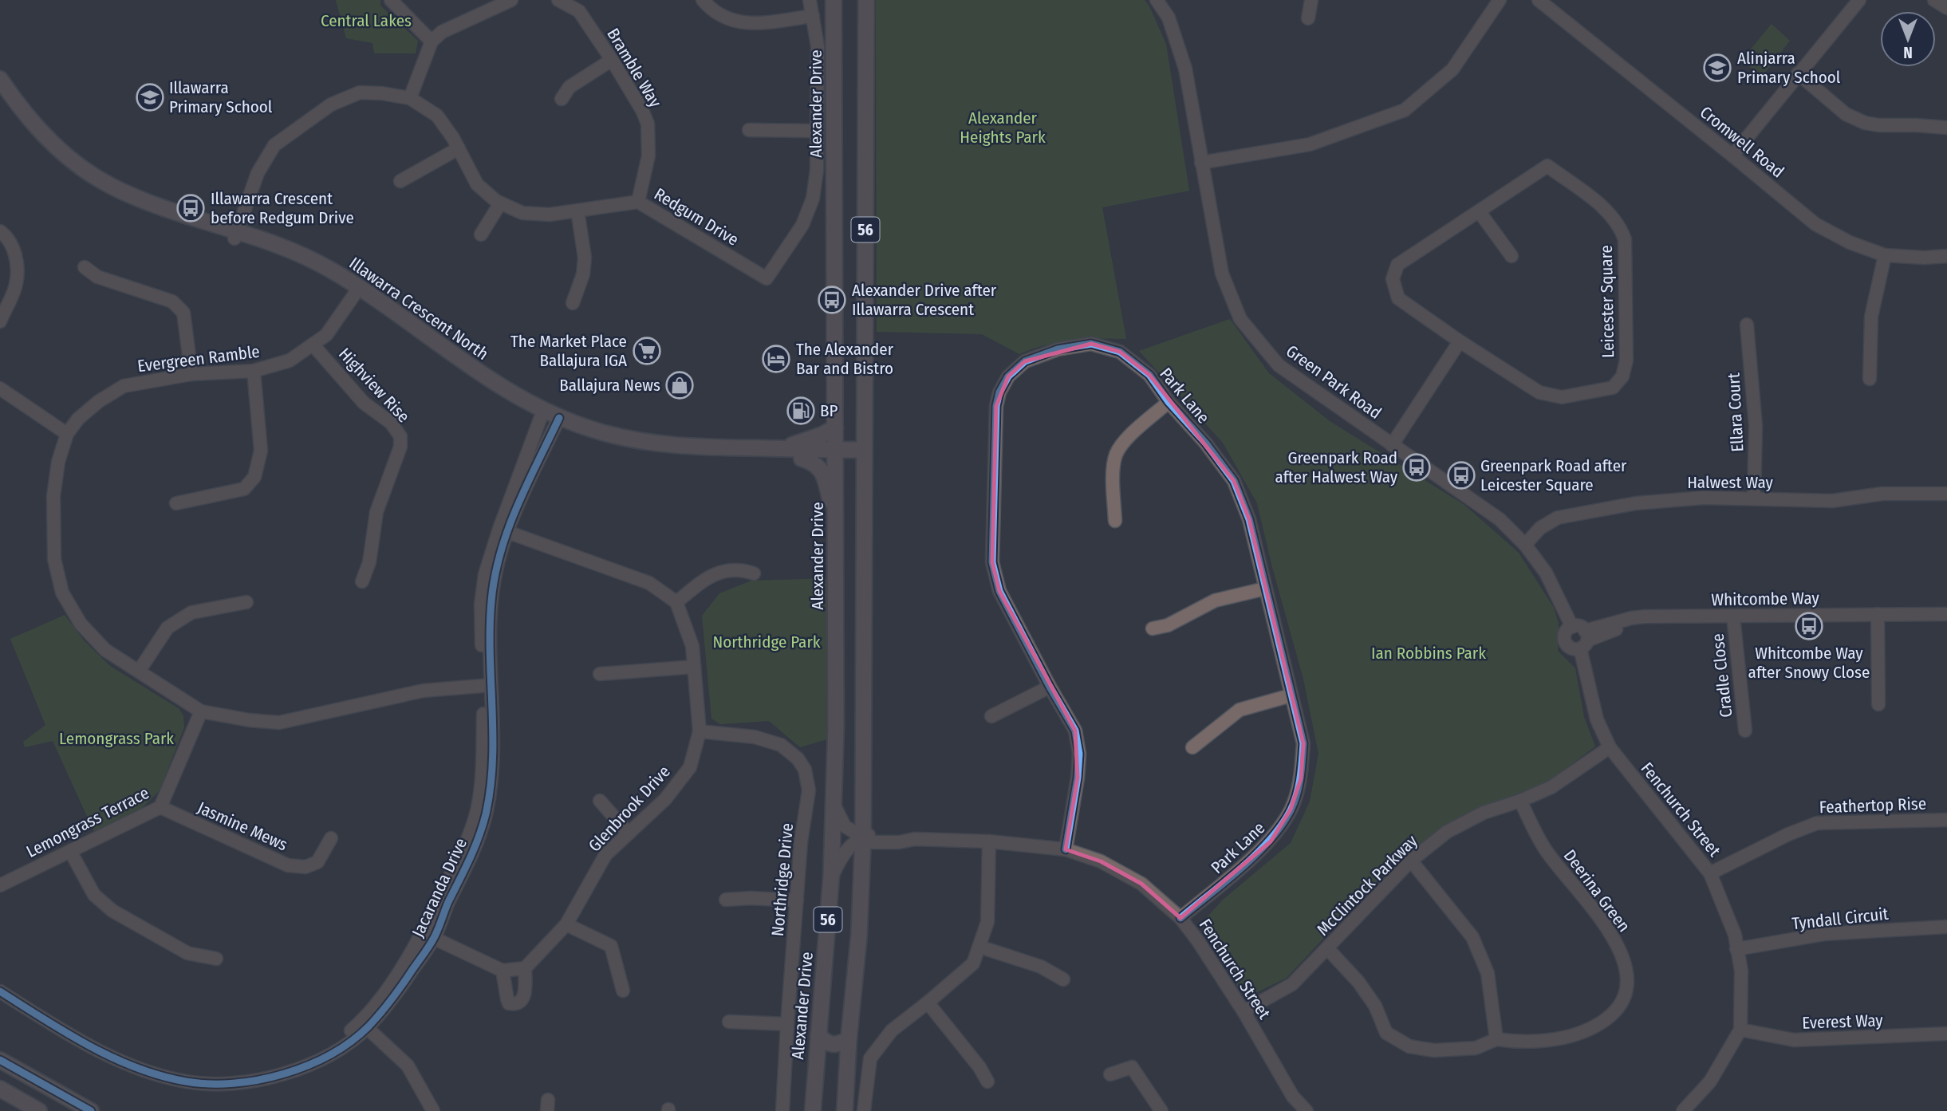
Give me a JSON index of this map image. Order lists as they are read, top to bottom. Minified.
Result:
{"streets":{"main road":["Alexander Drive","56","Illawarra Crescent North"],"street":["Bramble Way","Cromwell Road","Redgum Drive","Leicester Square","Evergreen Ramble","Green Park Road","Highview Rise","Park Lane","Ellara Court","Halwest Way","Whitcombe Way","Cradle Close","Feathertop Rise","Glenbrook Drive","Fenchurch Street","Lemongrass Terrace","Jasmine Mews","Northridge Drive","McClintock Parkway","Jacaranda Drive","Deerina Green","Tyndall Circuit","Everest Way"]},"crossings":[["Bramble Way","Redgum Drive"],["Alexander Drive","Illawarra Crescent North"],["Alexander Drive","Fenchurch Street"],["Redgum Drive","Illawarra Crescent North"],["56","Illawarra Crescent North"],["56","Fenchurch Street"],["Illawarra Crescent North","Evergreen Ramble"],["Illawarra Crescent North","Jacaranda Drive"],["Evergreen Ramble","Highview Rise"],["Evergreen Ramble","Lemongrass Terrace"],["Evergreen Ramble","Jacaranda Drive"],["Green Park Road","Halwest Way"],["Green Park Road","Whitcombe Way"],["Green Park Road","Fenchurch Street"],["Park Lane","Fenchurch Street"],["Ellara Court","Halwest Way"],["Whitcombe Way","Cradle Close"],["Whitcombe Way","Fenchurch Street"],["Feathertop Rise","Fenchurch Street"],["Glenbrook Drive","Northridge Drive"],["Fenchurch Street","McClintock Parkway"],["Fenchurch Street","Tyndall Circuit"],["Fenchurch Street","Everest Way"],["Lemongrass Terrace","Jasmine Mews"],["McClintock Parkway","Deerina Green"]],"parks":["Central Lakes","Alexander Heights Park","Northridge Park","Ian Robbins Park","Lemongrass Park"],"places":{"school or university":["Alinjarra Primary School","Illawarra Primary School"],"bus stop":["Illawarra Crescent before Redgum Drive","Alexander Drive after Illawarra Crescent","Greenpark Road after Halwest Way","Greenpark Road after Leicester Square","Whitcombe Way after Snowy Close"],"supermarket":["The Market Place Ballajura IGA"],"hotel":["The Alexander Bar and Bistro"],"shop":["Ballajura News"],"fuel station":["BP"]},"north":"bottom"}
